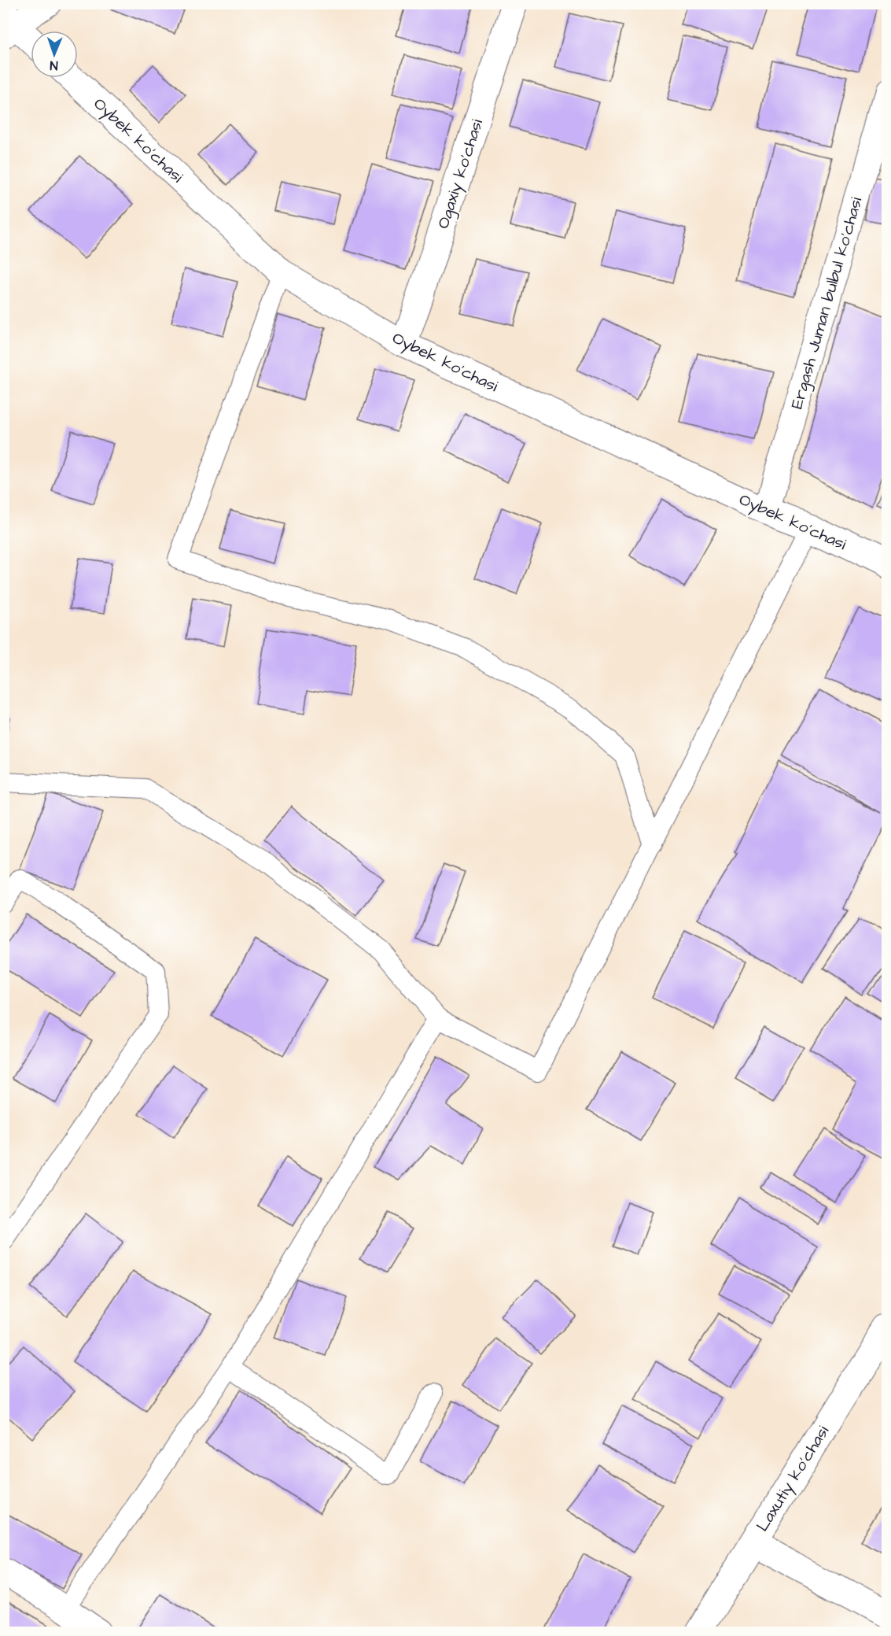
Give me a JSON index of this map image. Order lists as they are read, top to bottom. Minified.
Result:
{"streets":{"street":["Oybek ko'chasi","Ogaxiy ko'chasi","Ergash Juman bulbul ko'chasi","Laxutiy ko'chasi"]},"crossings":[["Oybek ko'chasi","Ogaxiy ko'chasi"],["Oybek ko'chasi","Ergash Juman bulbul ko'chasi"]],"north":"bottom"}
